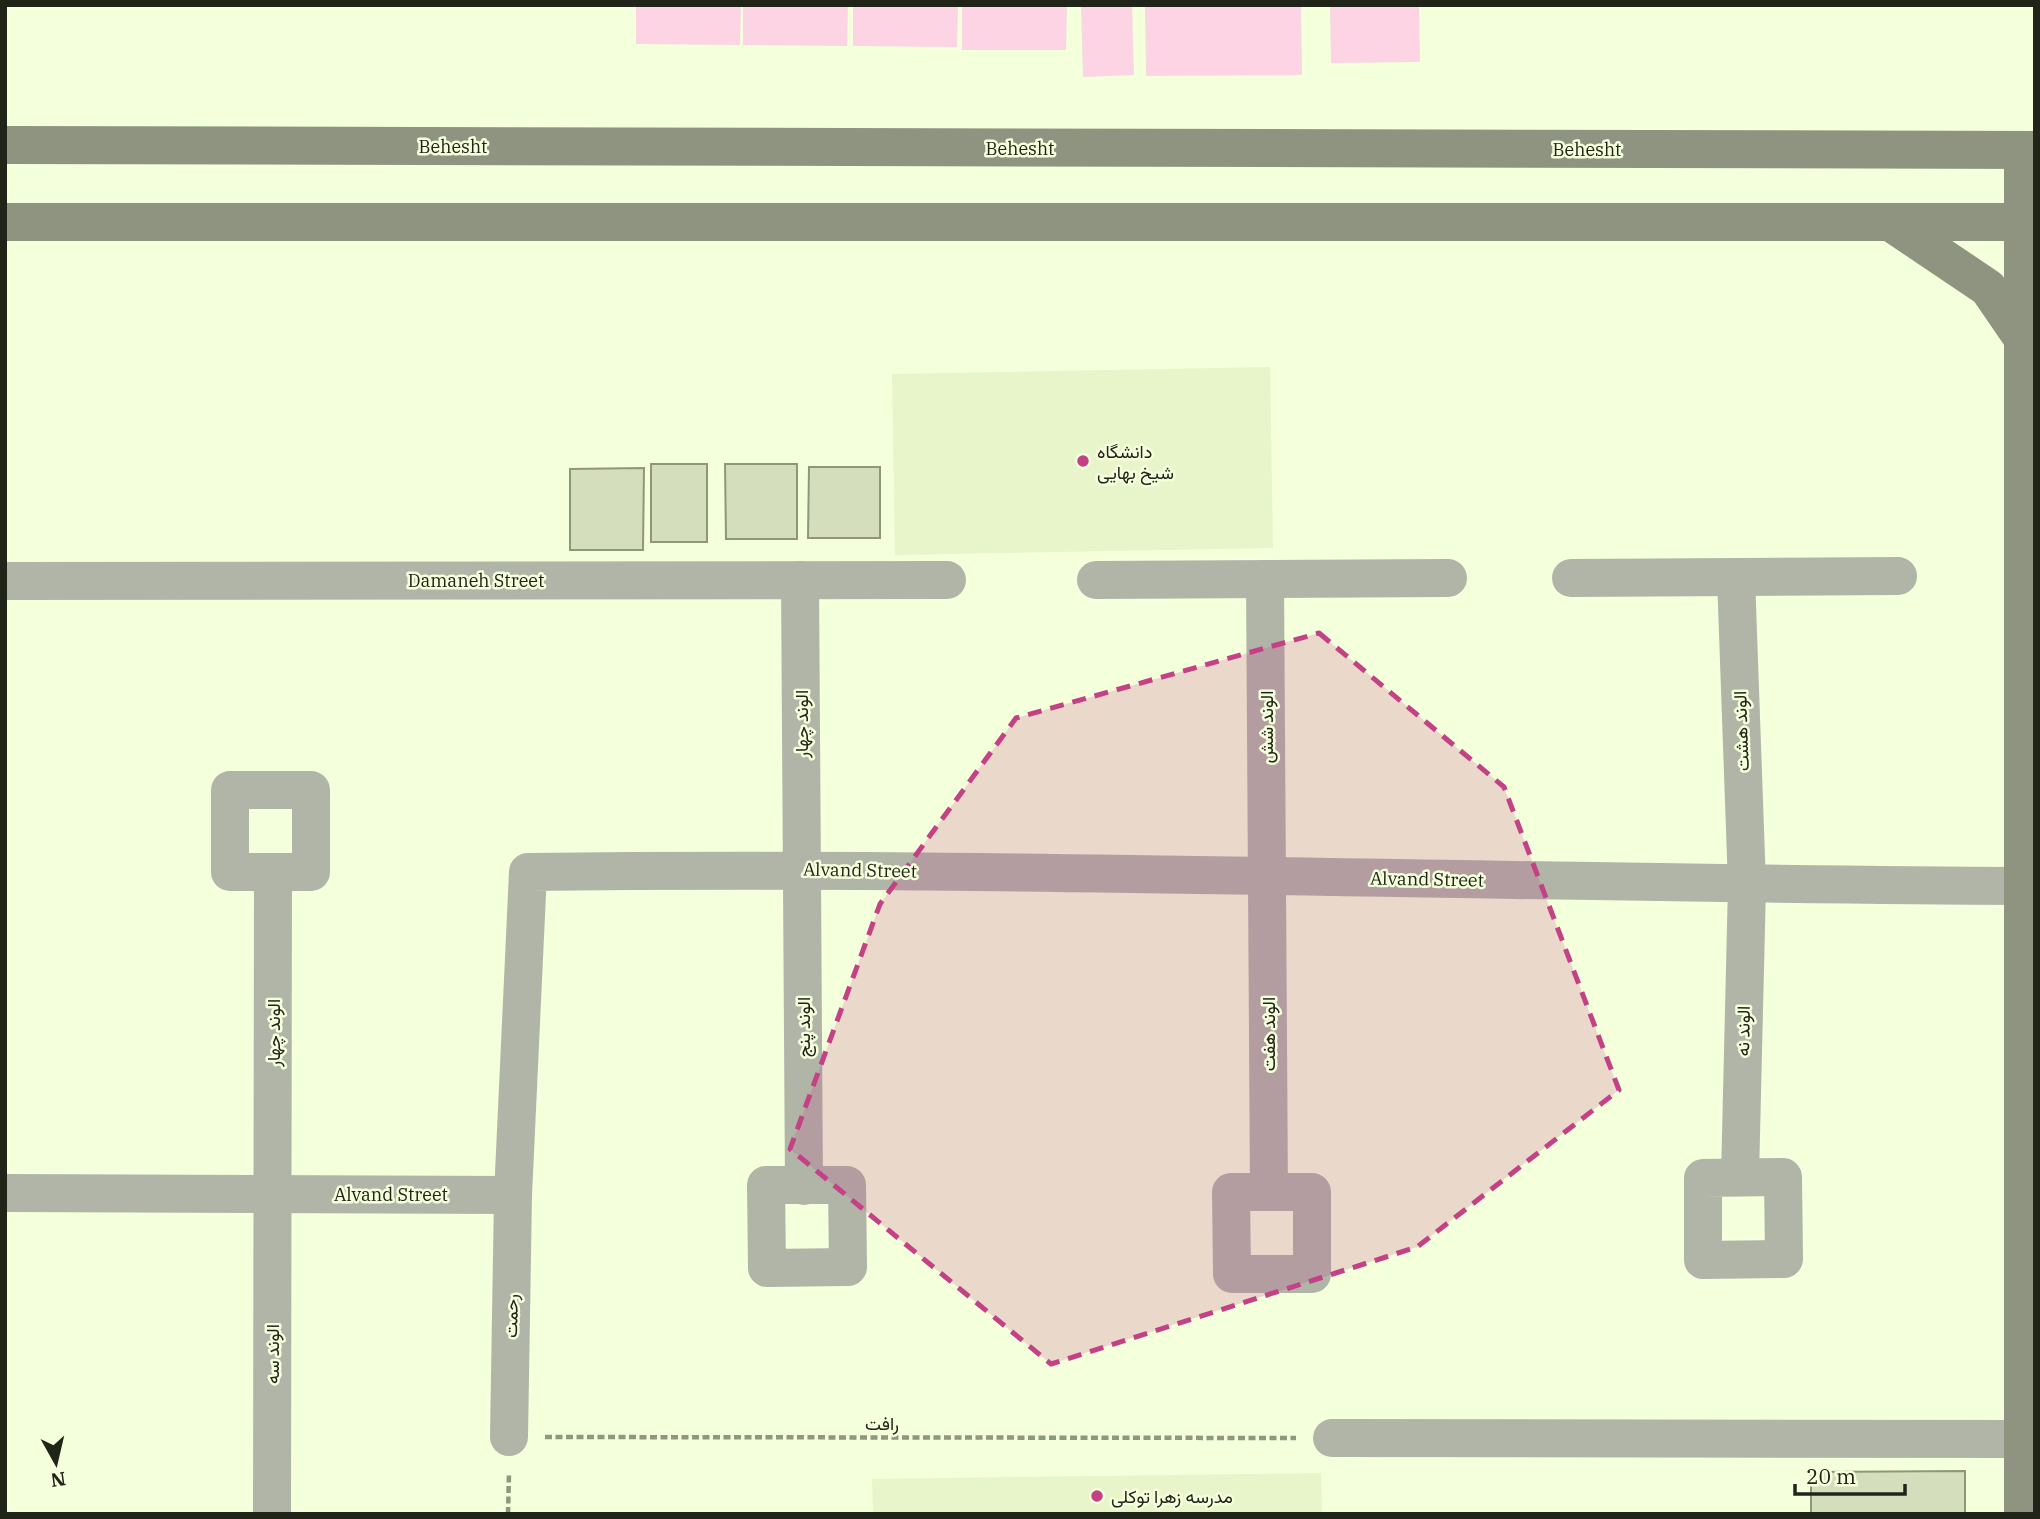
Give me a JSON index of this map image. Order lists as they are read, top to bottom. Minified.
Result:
{"streets":{"main road":["Behesht"],"street":["Damaneh Street","الوند چهار","الوند شش","الوند هشت","Alvand Street","الوند پنج","الوند نه","الوند هفت","رحمت","الوند سه"],"path":["رافت"]},"crossings":[["Damaneh Street","الوند چهار"],["الوند چهار","Alvand Street"],["الوند چهار","الوند پنج"],["الوند چهار","الوند سه"],["الوند شش","Alvand Street"],["الوند شش","الوند هفت"],["الوند هشت","Alvand Street"],["الوند هشت","الوند نه"],["Alvand Street","الوند پنج"],["Alvand Street","الوند نه"],["Alvand Street","الوند هفت"],["Alvand Street","رحمت"],["Alvand Street","الوند سه"],["رحمت","رافت"]],"places":["دانشگاه شیخ بهایی","مدرسه زهرا توکلی"],"scale_bar":"20 m","north":"bottom"}
